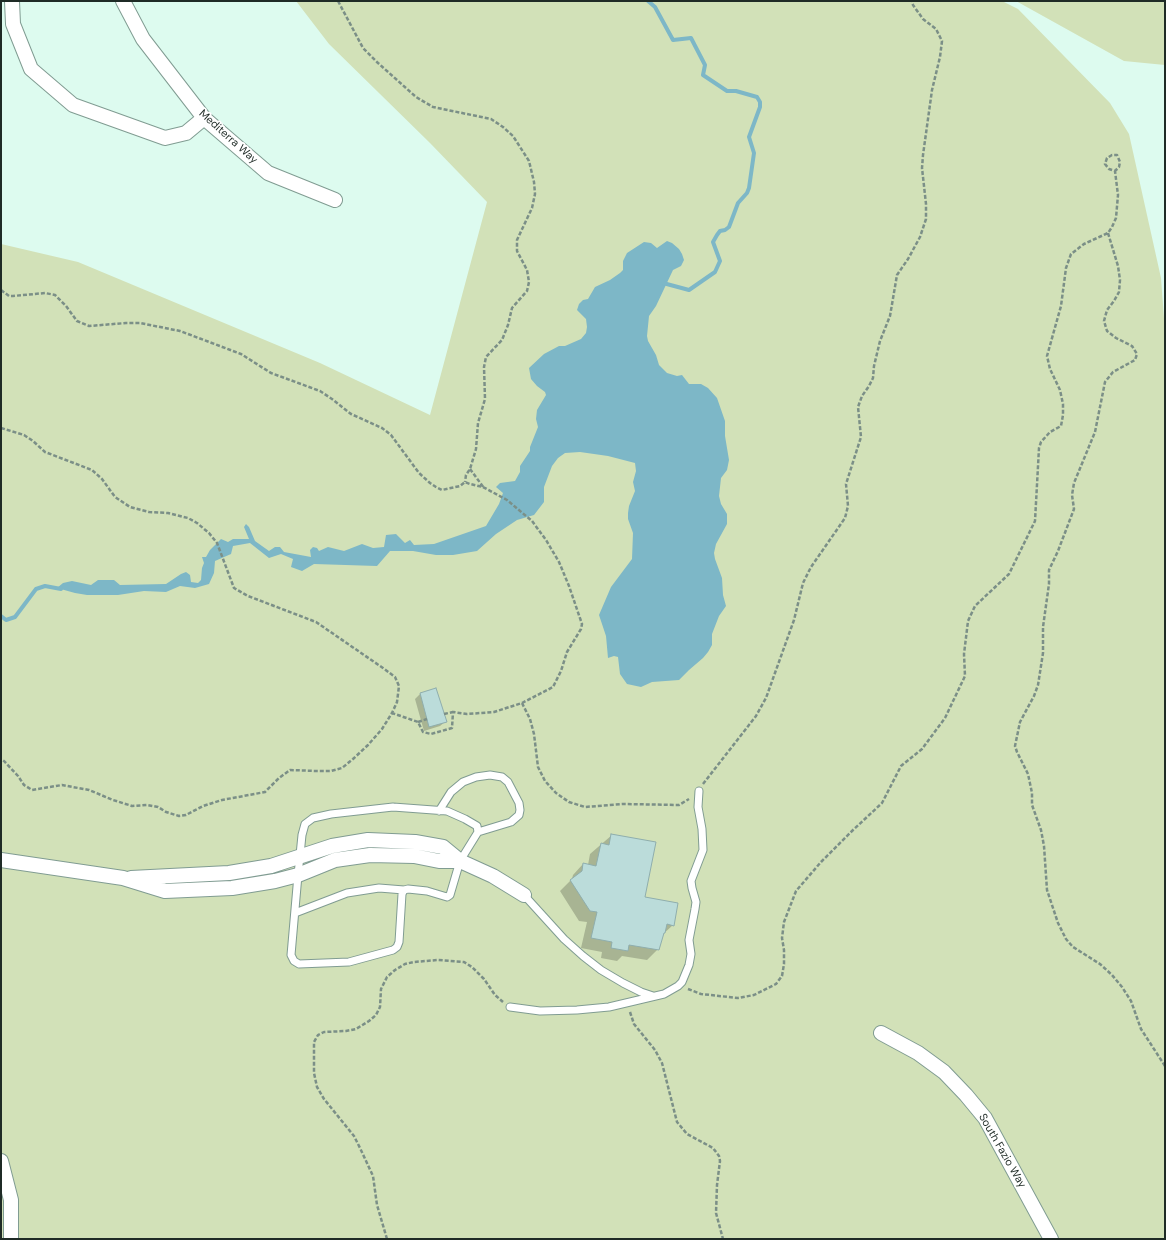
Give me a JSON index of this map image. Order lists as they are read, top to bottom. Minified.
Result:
{"streets":{"street":["Mediterra Way","South Fazio Way"]}}
